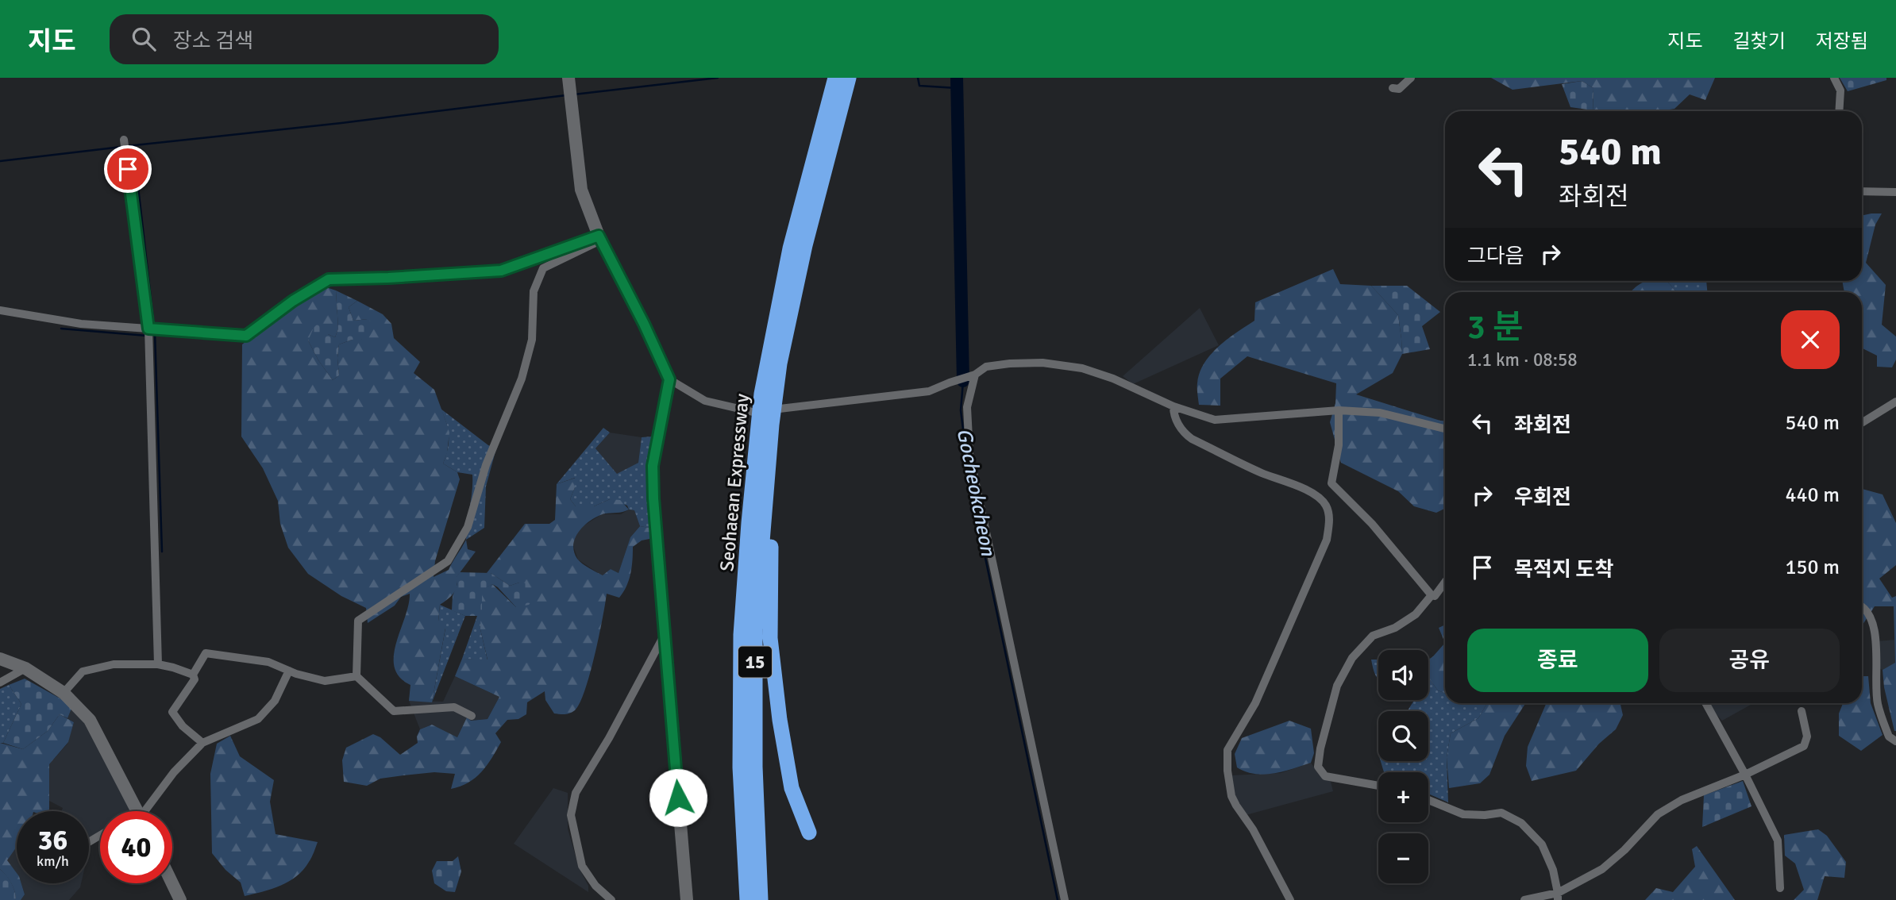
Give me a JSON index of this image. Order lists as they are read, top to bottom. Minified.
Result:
{"streets":{"highway":["Seohaean Expressway","15"]},"water":["Gocheokcheon"],"page":{"header":"지도","search":"장소 검색","nav":["지도","길찾기","저장됨"],"turn":["540 m","좌회전"],"then":"그다음","heading":["3 분","1.1 km · 08:58"],"list":[{"name":"좌회전","value":"540 m"},{"name":"우회전","value":"440 m"},{"name":"목적지 도착","value":"150 m"}],"buttons":["종료","공유"],"map_buttons":["+","−"],"speed":"36 km/h","limit":"40"}}
